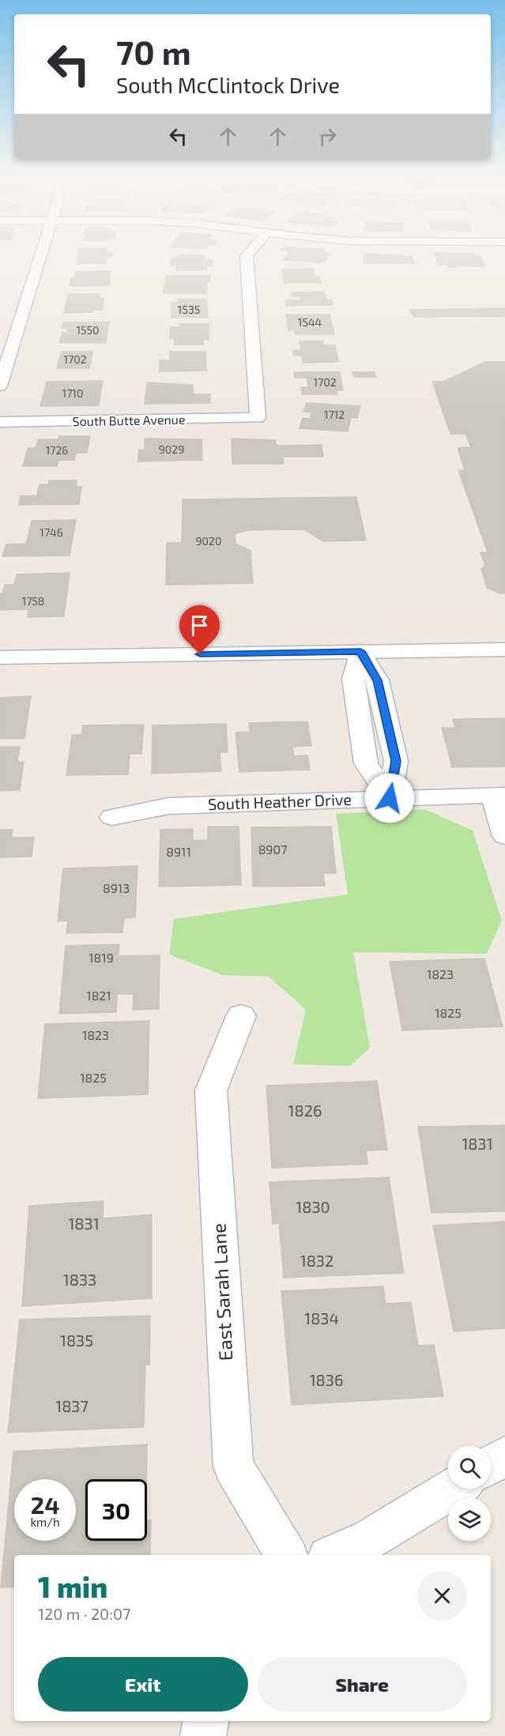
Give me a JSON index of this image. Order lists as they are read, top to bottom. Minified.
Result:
{"streets":{"street":["South Butte Avenue","South Heather Drive","East Sarah Lane"]},"house_numbers":["1535","1544","1550","1702","1702","1710","1712","9029","1726","1746","9020","1758","8907","8911","8913","1819","1823","1821","1825","1823","1825","1826","1831","1830","1831","1832","1833","1834","1835","1836","1837"],"page":{"turn":["70 m","South McClintock Drive"],"speed":"24 km/h","limit":"30","heading":["1 min","120 m · 20:07"],"buttons":["Exit","Share"]}}
